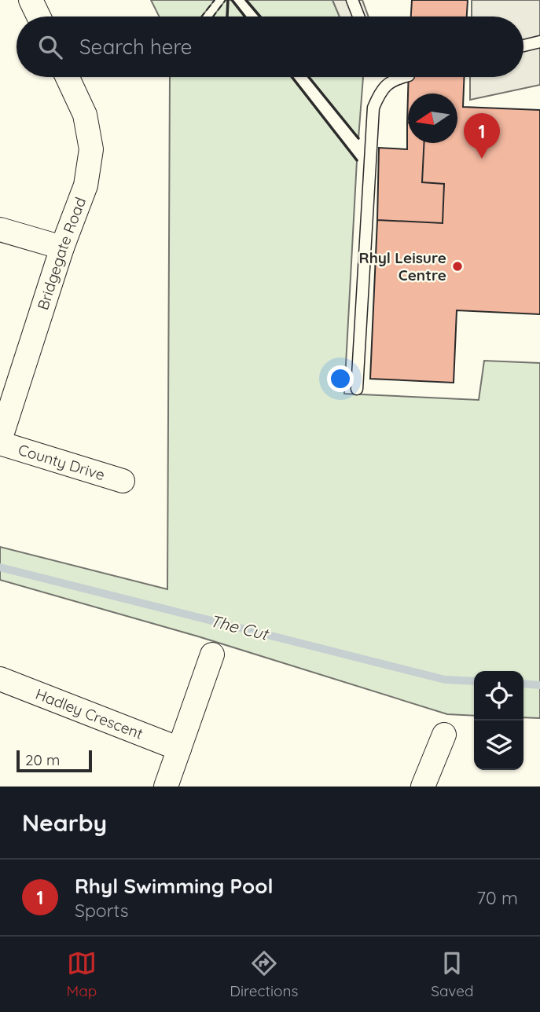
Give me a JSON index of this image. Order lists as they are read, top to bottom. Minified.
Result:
{"streets":{"street":["Bridgegate Road","County Drive","Hadley Crescent"]},"crossings":[["Bridgegate Road","County Drive"]],"water":["The Cut"],"places":["Rhyl Leisure Centre"],"scale_bar":"20 m","north":"left","page":{"search":"Search here","pins":"1","scale":"20 m","heading":"Nearby","list":[{"mark":"1","name":"Rhyl Swimming Pool","note":"Sports","value":"70 m"}],"nav":["Map","Directions","Saved"]}}
